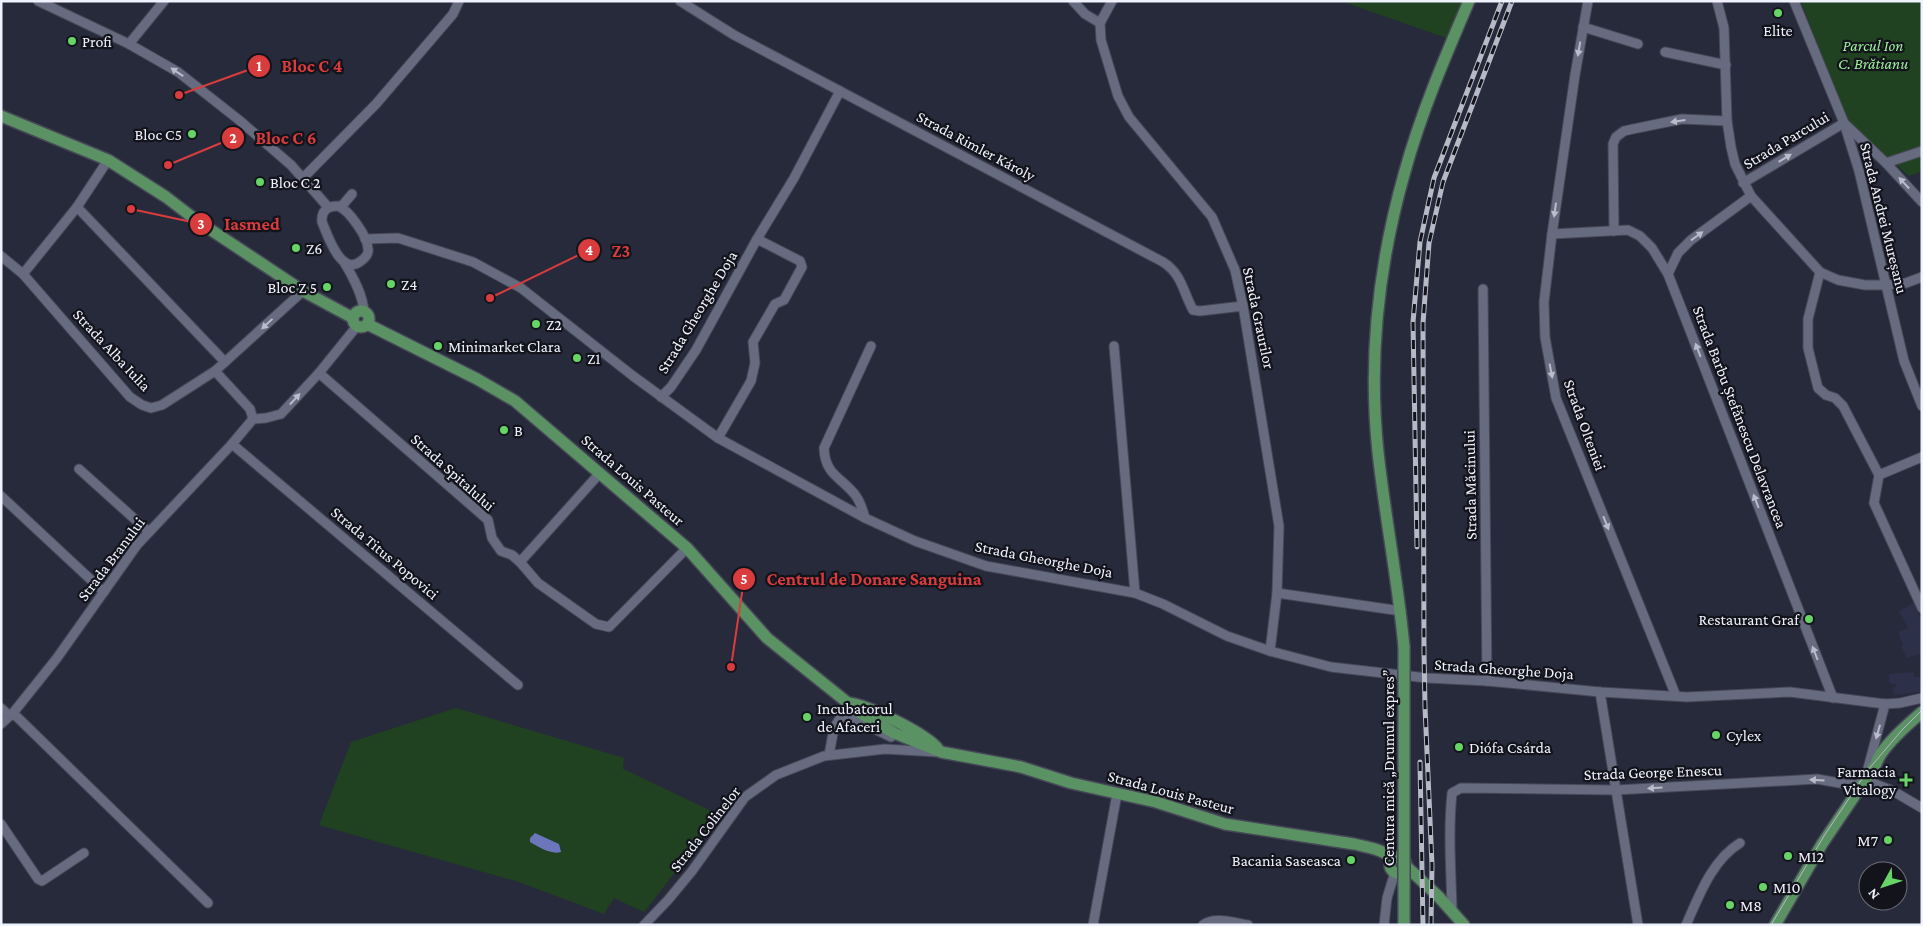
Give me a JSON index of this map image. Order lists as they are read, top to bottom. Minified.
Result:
{"streets":{"main road":["Strada Louis Pasteur","Centura mică „Drumul expres”"],"street":["Strada Parcului","Strada Rimler Károly","Strada Andrei Mureșanu","Strada Gheorghe Doja","Strada Graurilor","Strada Alba Iulia","Strada Barbu Ștefănescu Delavrancea","Strada Olteniei","Strada Spitalului","Strada Măcinului","Strada Titus Popovici","Strada Branului","Strada George Enescu","Strada Colinelor"]},"crossings":[["Strada Parcului","Strada Andrei Mureșanu"],["Strada Parcului","Strada Barbu Ștefănescu Delavrancea"],["Strada Rimler Károly","Strada Gheorghe Doja"],["Strada Rimler Károly","Strada Graurilor"],["Strada Gheorghe Doja","Strada Graurilor"],["Strada Gheorghe Doja","Strada Barbu Ștefănescu Delavrancea"],["Strada Gheorghe Doja","Strada Olteniei"],["Strada Gheorghe Doja","Strada Măcinului"],["Strada Barbu Ștefănescu Delavrancea","Strada Olteniei"],["Strada Spitalului","Strada Louis Pasteur"],["Strada Louis Pasteur","Strada Colinelor"],["Strada Titus Popovici","Strada Branului"]],"one_way":["Strada Parcului","Strada Barbu Ștefănescu Delavrancea","Strada Olteniei","Strada George Enescu"],"parks":["Parcul Ion C. Brătianu"],"places":{"other":["Elite","Profi","Bloc C 4","Bloc C5","Bloc C 6","Bloc C 2","Iasmed","Z6","Z4","Bloc Z 5","Z3","Z2","Minimarket Clara","Z1","B","Restaurant Graf","Centrul de Donare Sanguina","Incubatorul de Afaceri","Cylex","Diófa Csárda","M7","M12","Bacania Saseasca","M10","M8"],"health":["Farmacia Vitalogy"]},"north":"bottom left"}
